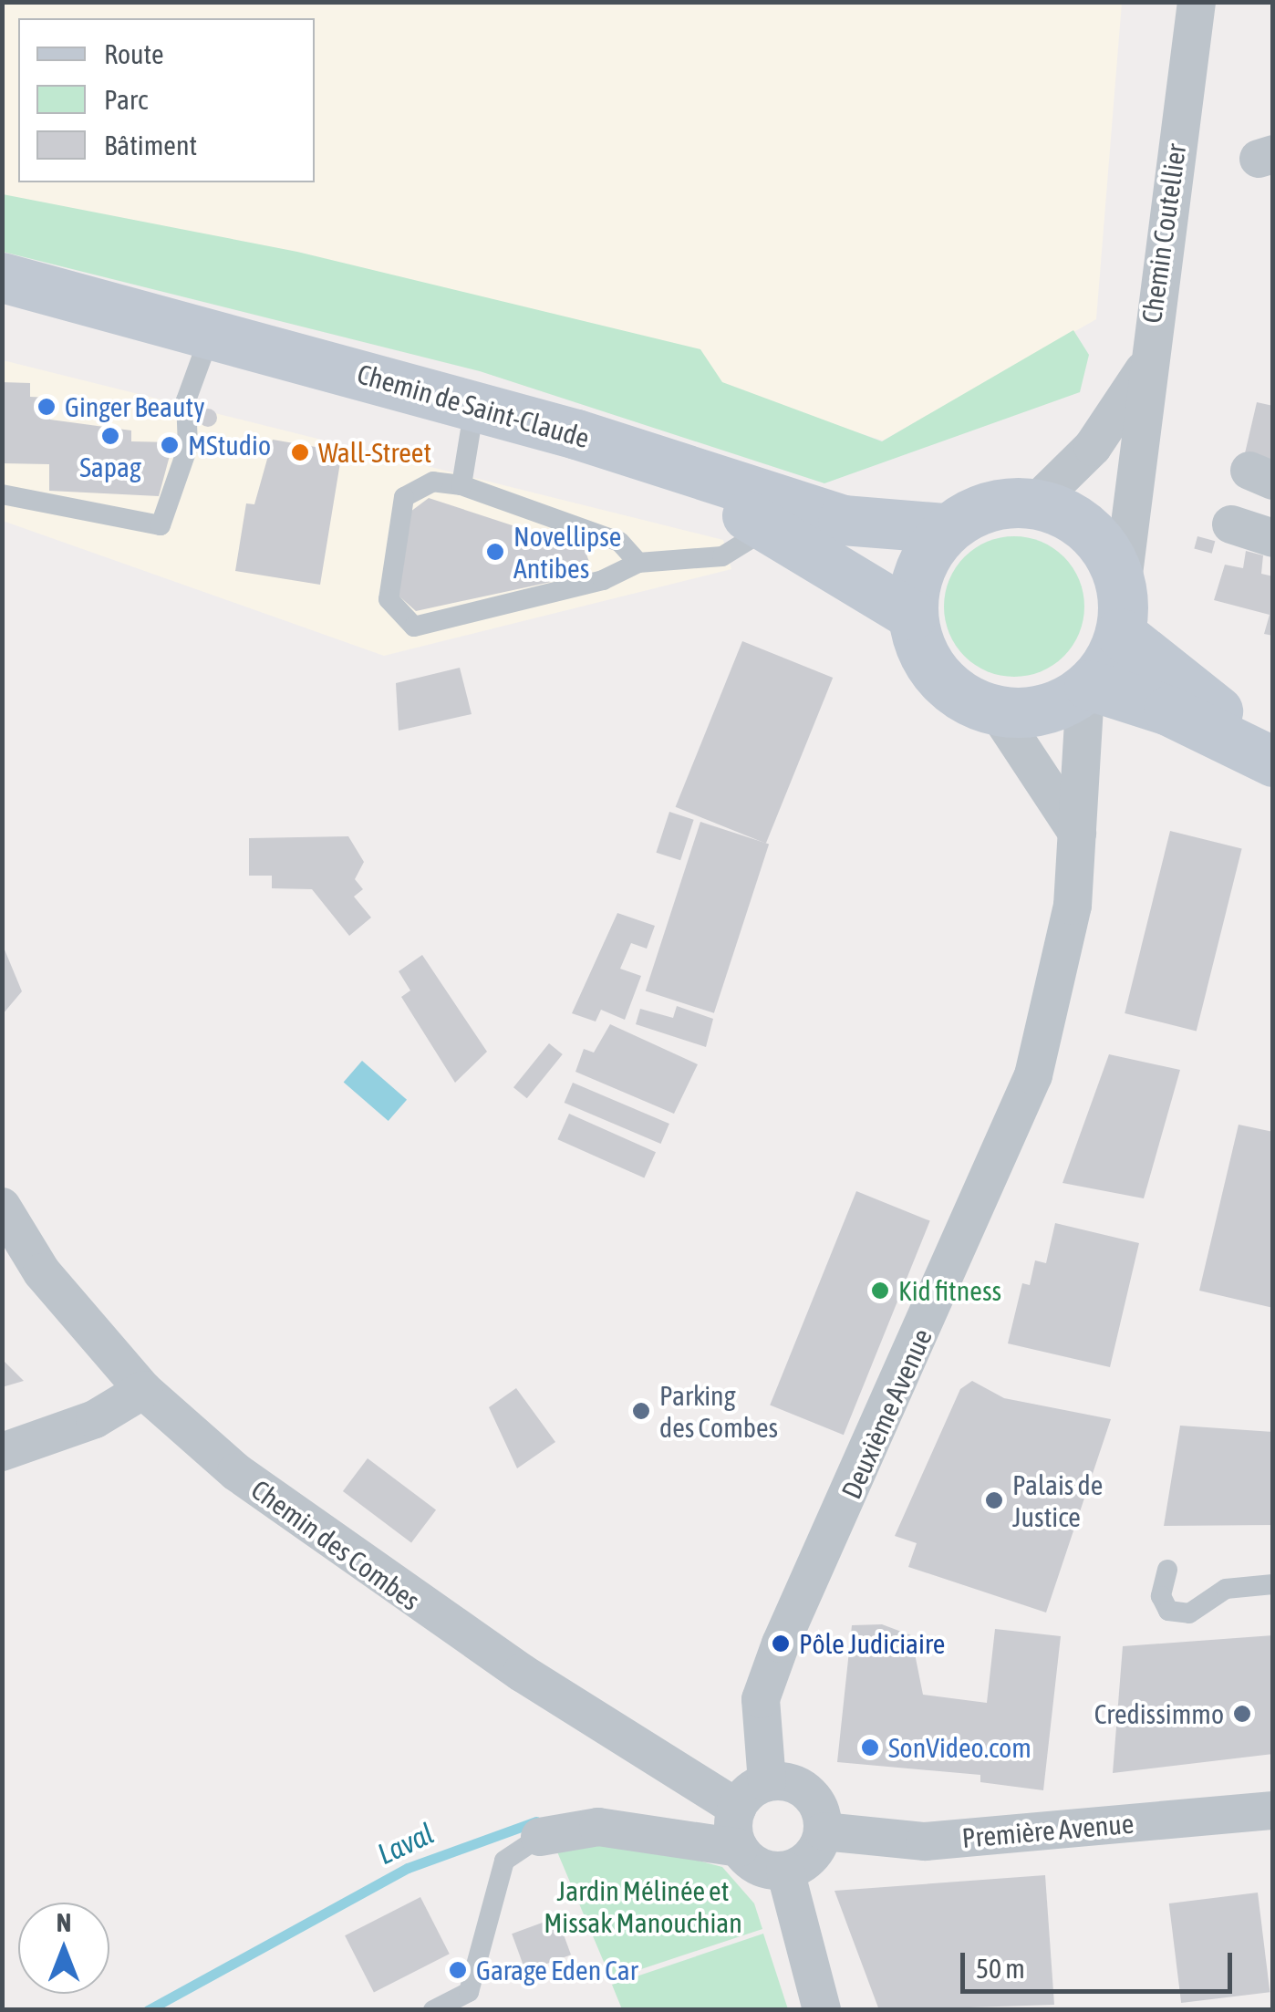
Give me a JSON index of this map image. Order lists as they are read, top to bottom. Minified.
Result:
{"streets":{"street":["Chemin Coutellier","Chemin de Saint-Claude","Deuxième Avenue","Chemin des Combes","Première Avenue"]},"crossings":[["Chemin Coutellier","Chemin de Saint-Claude"],["Chemin Coutellier","Deuxième Avenue"],["Chemin de Saint-Claude","Deuxième Avenue"],["Deuxième Avenue","Chemin des Combes"],["Deuxième Avenue","Première Avenue"],["Chemin des Combes","Première Avenue"]],"water":["Laval"],"parks":["Jardin Mélinée et Missak Manouchian"],"places":["Ginger Beauty","Sapag","MStudio","Wall-Street","Novellipse Antibes","Kid fitness","Parking des Combes","Palais de Justice","Pôle Judiciaire","Credissimmo","SonVideo.com","Garage Eden Car"],"legend":["Route","Parc","Bâtiment"],"scale_bar":"50 m","north":"top"}
